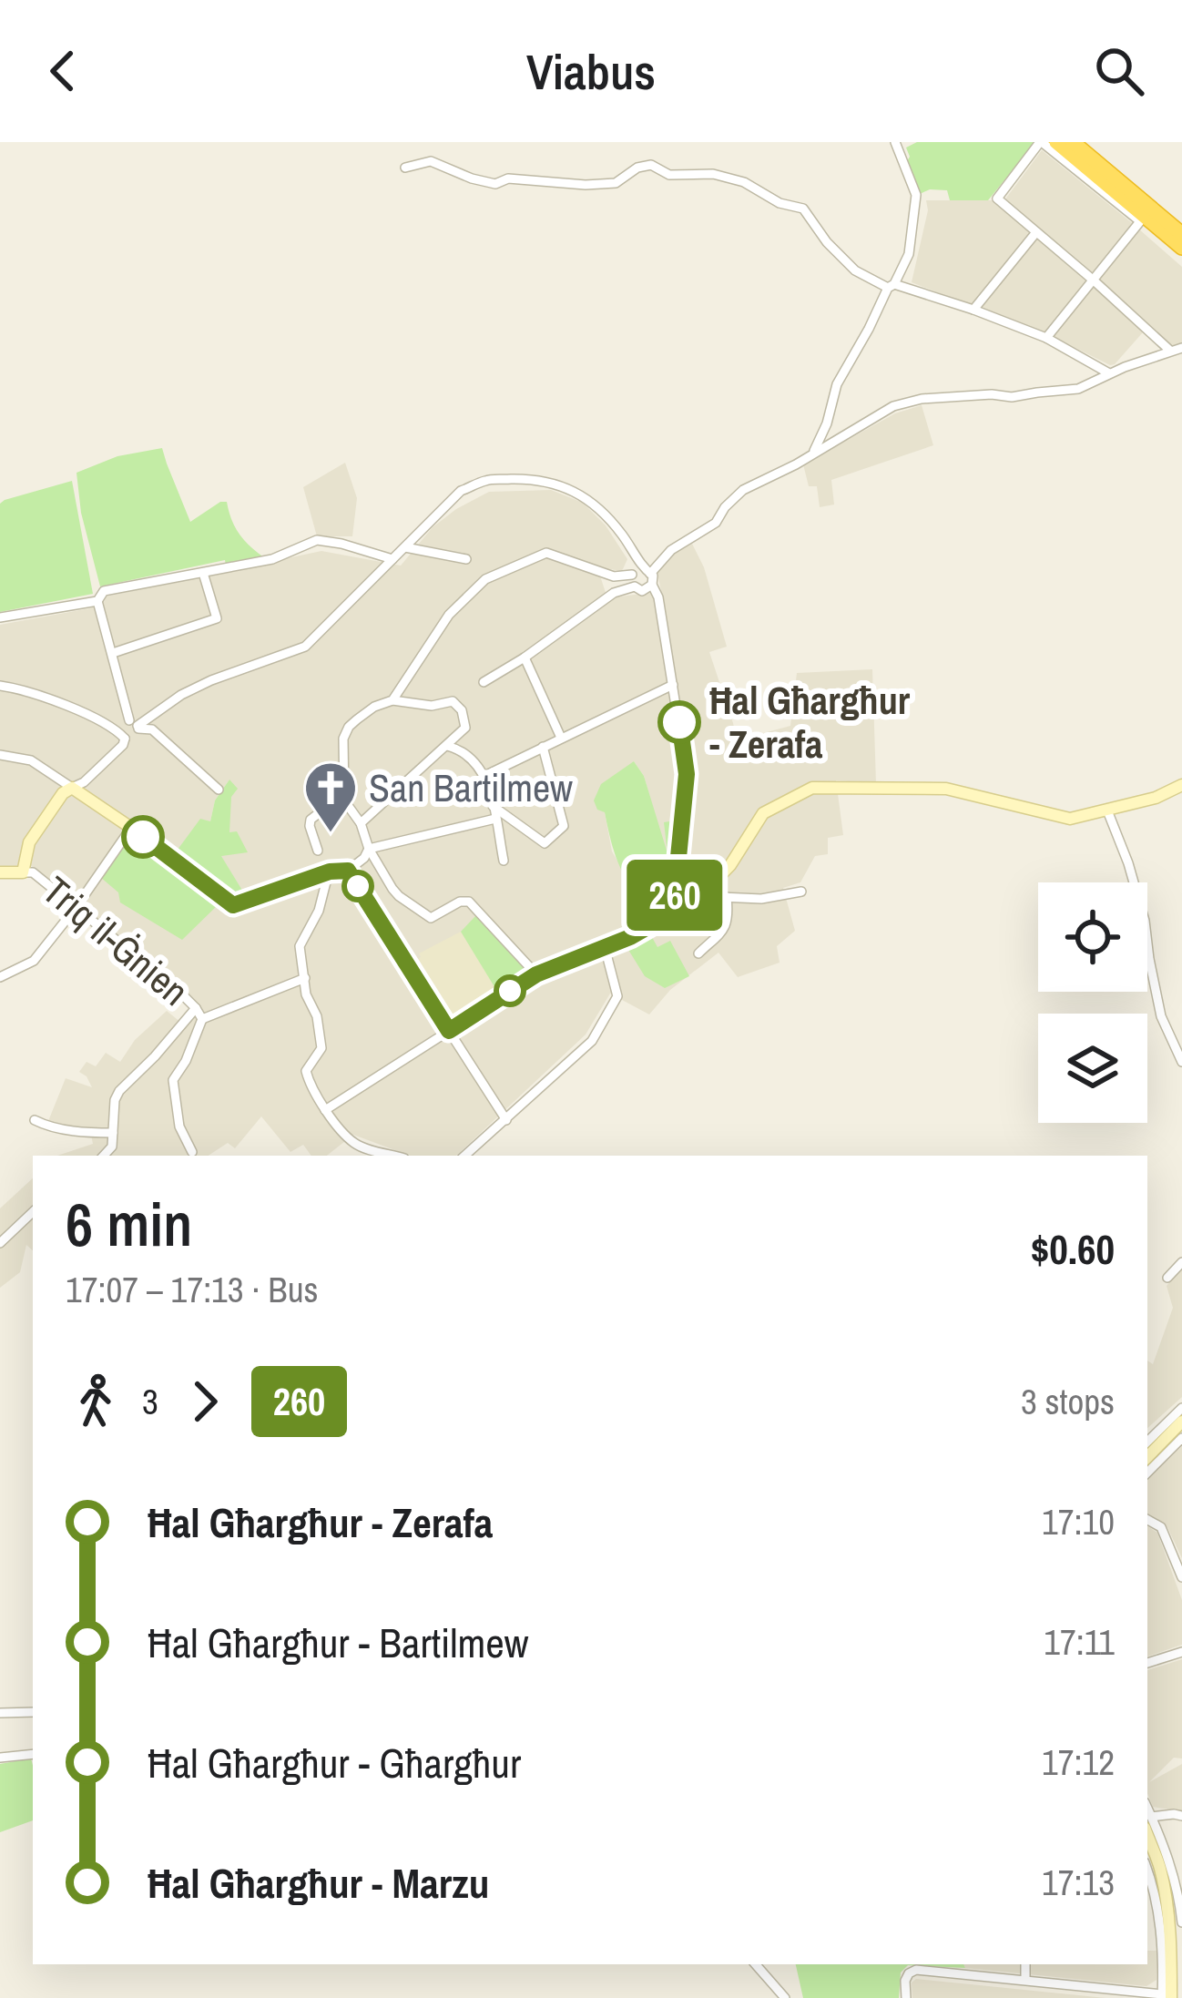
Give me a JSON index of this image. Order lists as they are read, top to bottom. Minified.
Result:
{"streets":{"street":["Triq il-Ġnien"]},"places":{"other":["Ħal Għargħur - Zerafa"],"church":["San Bartilmew"]},"lines":["bus line 260"],"page":{"header":"Viabus","on_map":"260","heading":["6 min","17:07 – 17:13 · Bus","$0.60"],"legs":["3","260","3 stops"],"list":[{"name":"Ħal Għargħur - Zerafa","value":"17:10"},{"name":"Ħal Għargħur - Bartilmew","value":"17:11"},{"name":"Ħal Għargħur - Għargħur","value":"17:12"},{"name":"Ħal Għargħur - Marzu","value":"17:13"}]}}
